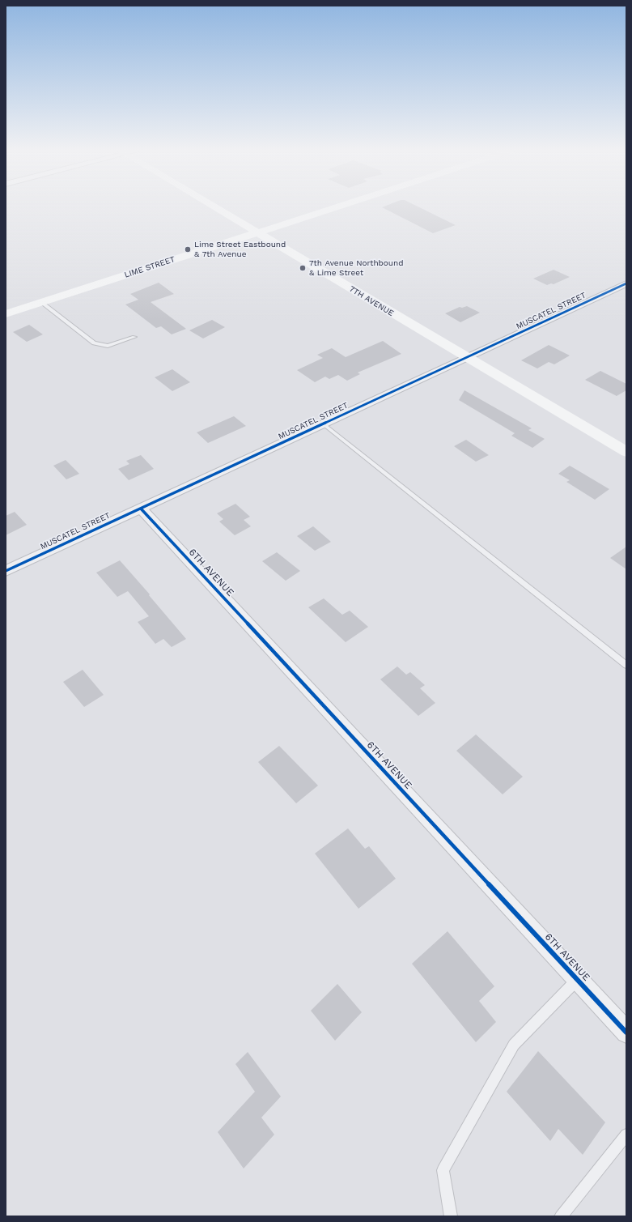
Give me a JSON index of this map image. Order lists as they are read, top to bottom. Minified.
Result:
{"streets":{"street":["LIME STREET","7TH AVENUE","MUSCATEL STREET","6TH AVENUE"]},"crossings":[["LIME STREET","7TH AVENUE"],["7TH AVENUE","MUSCATEL STREET"],["MUSCATEL STREET","6TH AVENUE"]],"places":["Lime Street Eastbound & 7th Avenue","7th Avenue Northbound & Lime Street"]}
